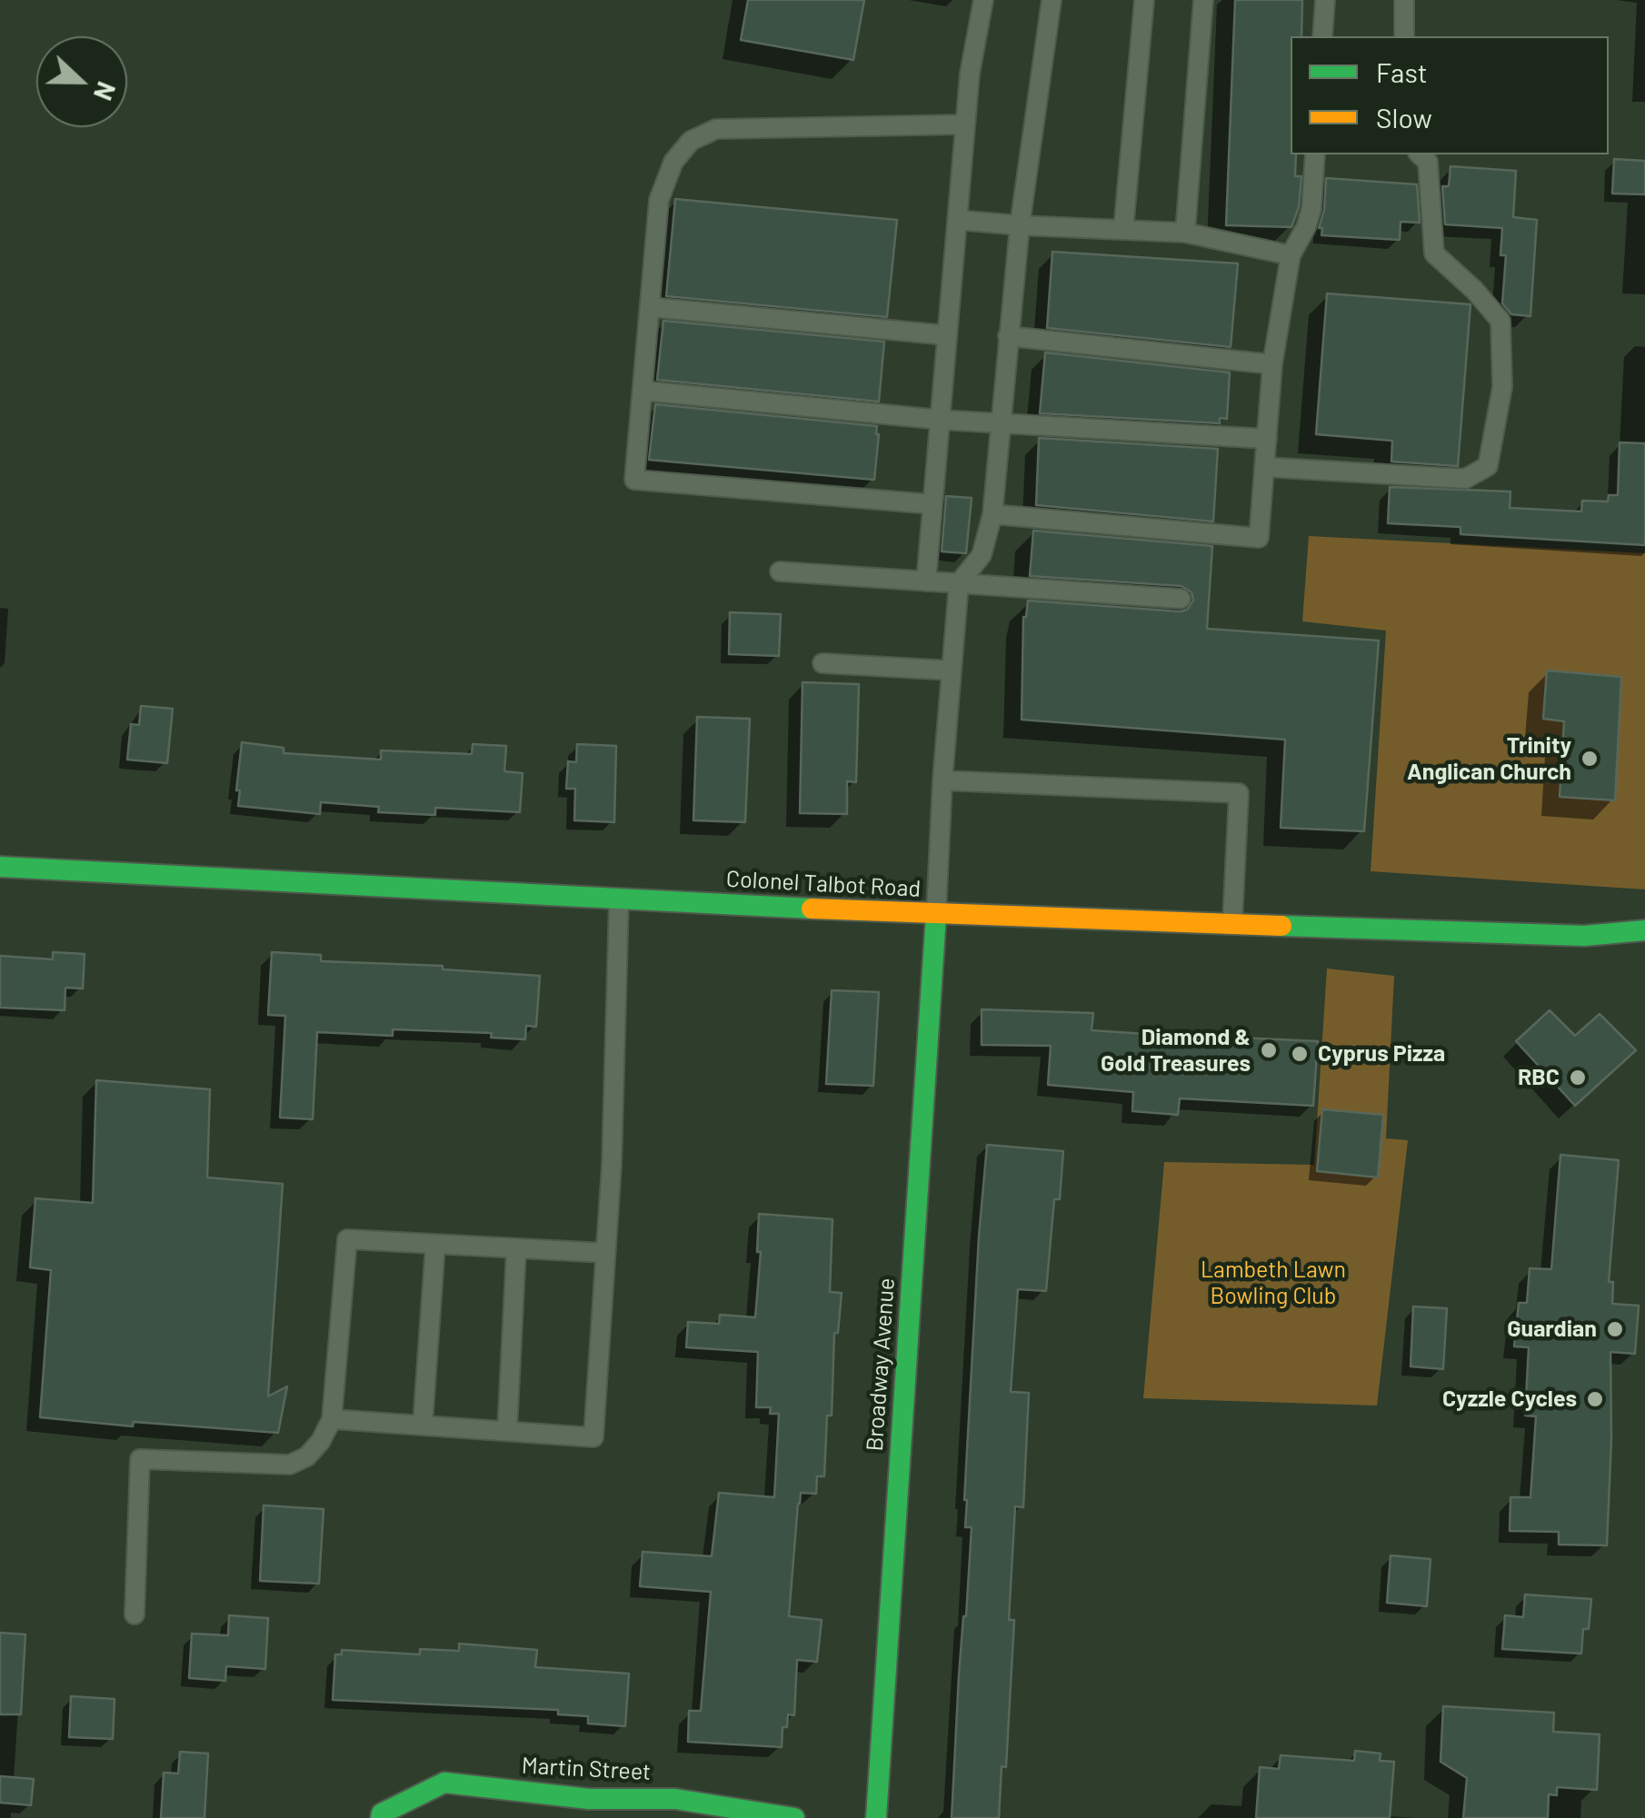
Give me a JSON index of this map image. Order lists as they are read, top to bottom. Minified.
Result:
{"streets":{"main road":["Colonel Talbot Road","Broadway Avenue","Martin Street"]},"crossings":[["Colonel Talbot Road","Broadway Avenue"]],"parks":["Lambeth Lawn Bowling Club"],"places":["Trinity Anglican Church","Diamond & Gold Treasures","Cyprus Pizza","RBC","Guardian","Cyzzle Cycles"],"legend":["Fast","Slow"],"north":"right"}
